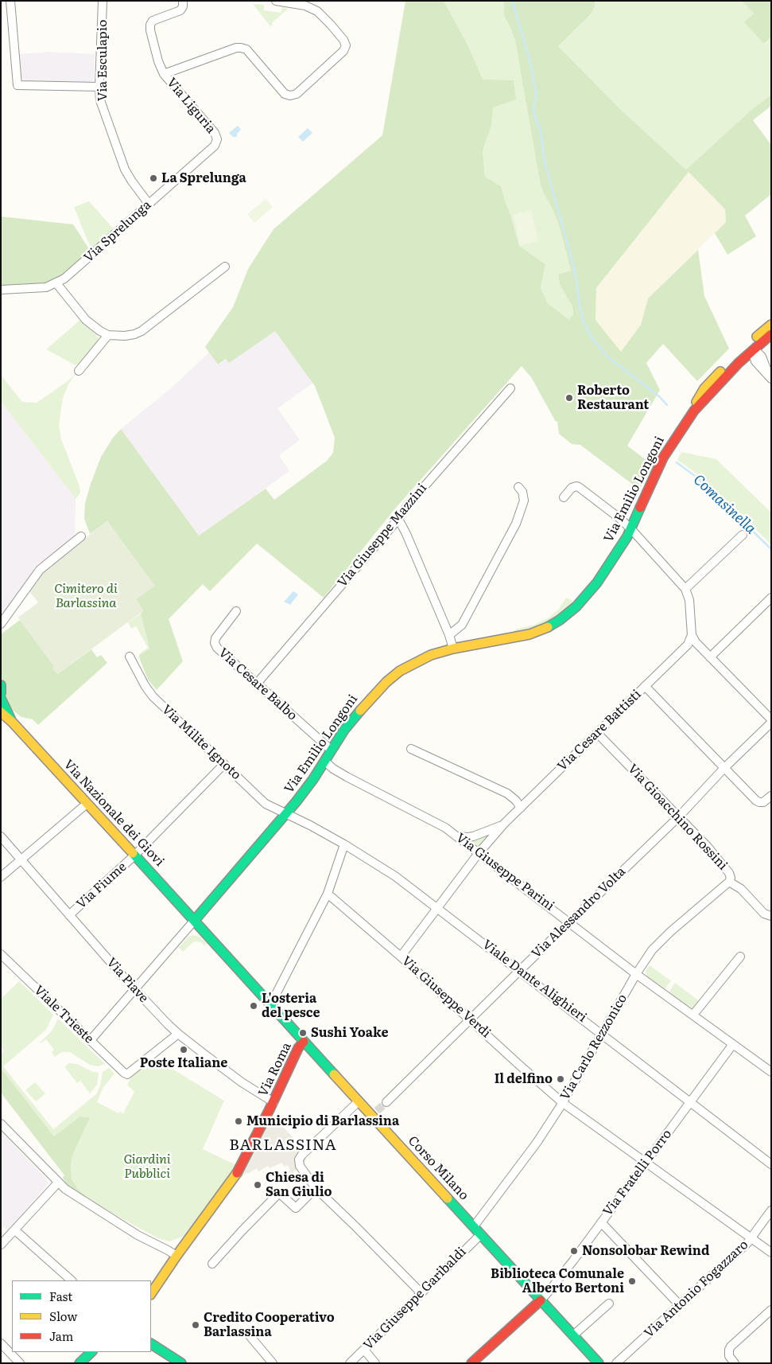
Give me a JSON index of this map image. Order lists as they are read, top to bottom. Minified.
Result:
{"streets":{"street":["Via Esculapio","Via Liguria","Via Sprelunga","Via Emilio Longoni","Via Giuseppe Mazzini","Via Cesare Balbo","Via Cesare Battisti","Via Milite Ignoto","Via Nazionale dei Giovi","Via Gioacchino Rossini","Via Giuseppe Parini","Via Fiume","Via Alessandro Volta","Via Piave","Viale Dante Alighieri","Via Giuseppe Verdi","Viale Trieste","Via Carlo Rezzonico","Via Roma","Corso Milano","Via Fratelli Porro","Via Antonio Fogazzaro","Via Giuseppe Garibaldi"]},"crossings":[["Via Esculapio","Via Sprelunga"],["Via Liguria","Via Sprelunga"],["Via Emilio Longoni","Via Cesare Balbo"],["Via Emilio Longoni","Via Milite Ignoto"],["Via Emilio Longoni","Via Nazionale dei Giovi"],["Via Emilio Longoni","Via Giuseppe Parini"],["Via Emilio Longoni","Viale Dante Alighieri"],["Via Emilio Longoni","Corso Milano"],["Via Giuseppe Mazzini","Via Cesare Balbo"],["Via Cesare Battisti","Via Gioacchino Rossini"],["Via Cesare Battisti","Via Giuseppe Parini"],["Via Cesare Battisti","Viale Dante Alighieri"],["Via Cesare Battisti","Via Giuseppe Verdi"],["Via Milite Ignoto","Via Fiume"],["Via Milite Ignoto","Viale Dante Alighieri"],["Via Nazionale dei Giovi","Via Fiume"],["Via Nazionale dei Giovi","Corso Milano"],["Via Gioacchino Rossini","Via Alessandro Volta"],["Via Gioacchino Rossini","Via Carlo Rezzonico"],["Via Giuseppe Parini","Via Alessandro Volta"],["Via Giuseppe Parini","Via Carlo Rezzonico"],["Via Giuseppe Parini","Via Fratelli Porro"],["Via Fiume","Via Piave"],["Via Alessandro Volta","Viale Dante Alighieri"],["Via Alessandro Volta","Via Giuseppe Verdi"],["Via Piave","Viale Trieste"],["Via Piave","Via Roma"],["Viale Dante Alighieri","Via Carlo Rezzonico"],["Viale Dante Alighieri","Via Fratelli Porro"],["Via Giuseppe Verdi","Via Carlo Rezzonico"],["Via Giuseppe Verdi","Via Fratelli Porro"],["Via Giuseppe Verdi","Via Antonio Fogazzaro"],["Via Carlo Rezzonico","Corso Milano"],["Via Roma","Corso Milano"],["Corso Milano","Via Fratelli Porro"],["Corso Milano","Via Giuseppe Garibaldi"]],"districts":["BARLASSINA"],"water":["Comasinella"],"parks":["Cimitero di Barlassina","Giardini Pubblici"],"places":["La Sprelunga","Roberto Restaurant","L'osteria del pesce","Sushi Yoake","Poste Italiane","Il delfino","Municipio di Barlassina","Chiesa di San Giulio","Nonsolobar Rewind","Biblioteca Comunale Alberto Bertoni","Credito Cooperativo Barlassina"],"legend":["Fast","Slow","Jam"]}
